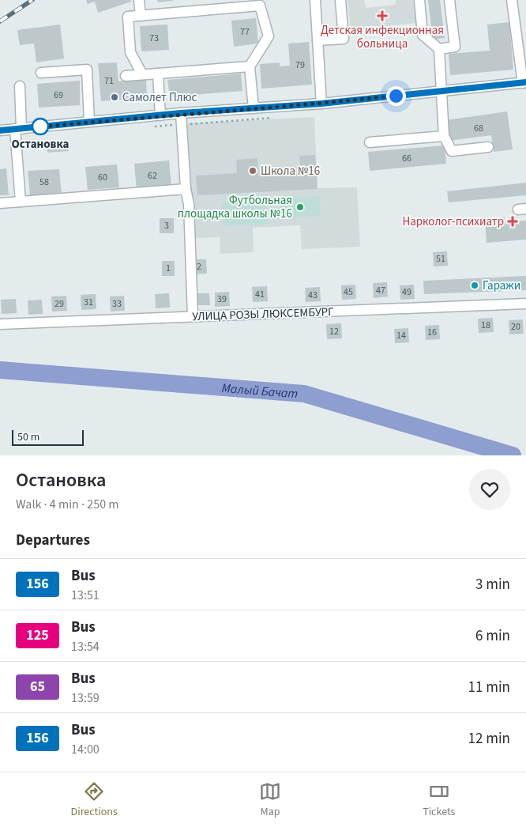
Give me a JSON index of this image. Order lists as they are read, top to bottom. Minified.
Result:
{"streets":{"street":["УЛИЦА РОЗЫ ЛЮКСЕМБУРГ"]},"water":["Малый Бачат"],"places":{"health":["Детская инфекционная больница","Нарколог-психиатр"],"other":["Самолет Плюс","Остановка","Школа №16","Футбольная площадка школы №16","Гаражи"]},"lines":["bus line 156"],"house_numbers":["77","73","79","71","69","68","66","62","60","58","3","51","2","1","47","45","49","41","43","39","31","29","33","18","20","12","16","14"],"scale_bar":"50 m","page":{"scale":"50 m","heading":[["Остановка","Walk · 4 min · 250 m"],"Departures"],"list":[{"mark":"156","name":"Bus","note":"13:51","value":"3 min"},{"mark":"125","name":"Bus","note":"13:54","value":"6 min"},{"mark":"65","name":"Bus","note":"13:59","value":"11 min"},{"mark":"156","name":"Bus","note":"14:00","value":"12 min"}],"tabs":["Directions","Map","Tickets"]}}
